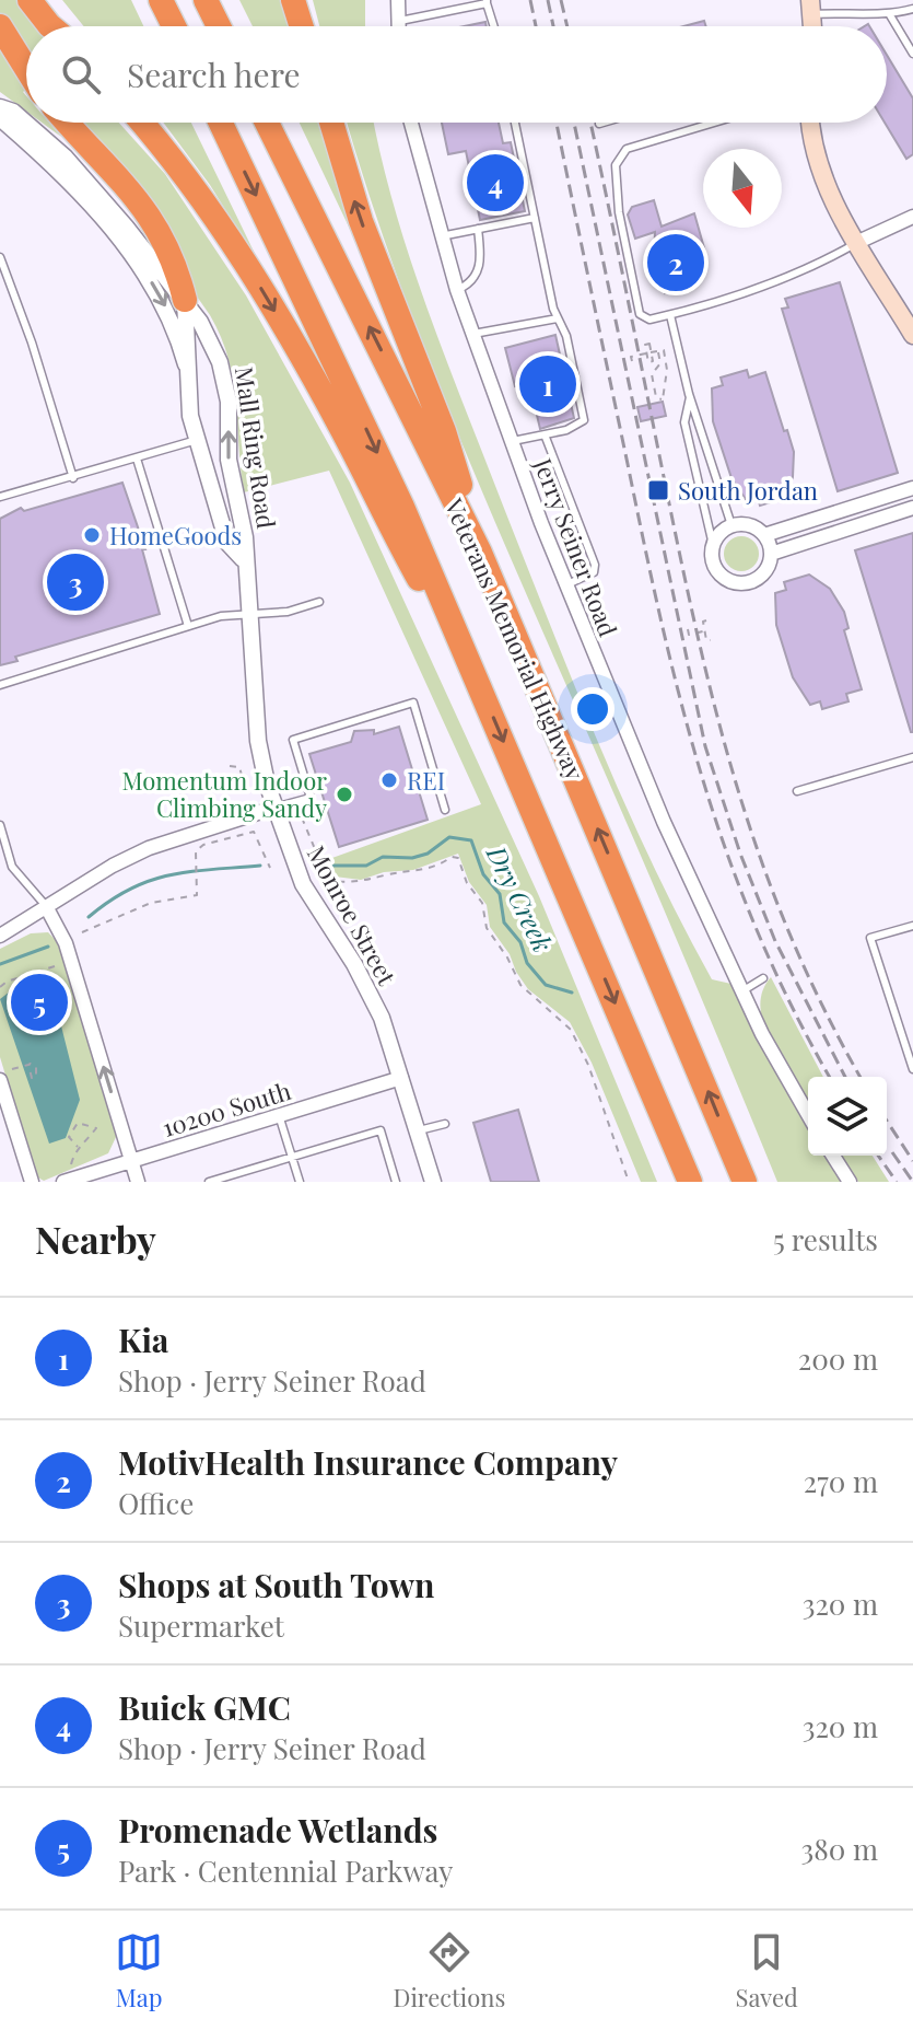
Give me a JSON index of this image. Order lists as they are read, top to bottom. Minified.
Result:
{"streets":{"highway":["Veterans Memorial Highway"],"street":["Mall Ring Road","Jerry Seiner Road","Monroe Street","10200 South"]},"crossings":[["Mall Ring Road","Monroe Street"],["Monroe Street","10200 South"]],"water":["Dry Creek"],"places":{"transit":["South Jordan"],"other":["HomeGoods","REI","Momentum Indoor Climbing Sandy"]},"north":"bottom","page":{"search":"Search here","pins":["4","2","1","3","5"],"heading":["Nearby","5 results"],"list":[{"mark":"1","name":"Kia","note":"Shop · Jerry Seiner Road","value":"200 m"},{"mark":"2","name":"MotivHealth Insurance Company","note":"Office","value":"270 m"},{"mark":"3","name":"Shops at South Town","note":"Supermarket","value":"320 m"},{"mark":"4","name":"Buick GMC","note":"Shop · Jerry Seiner Road","value":"320 m"},{"mark":"5","name":"Promenade Wetlands","note":"Park · Centennial Parkway","value":"380 m"}],"nav":["Map","Directions","Saved"]}}
